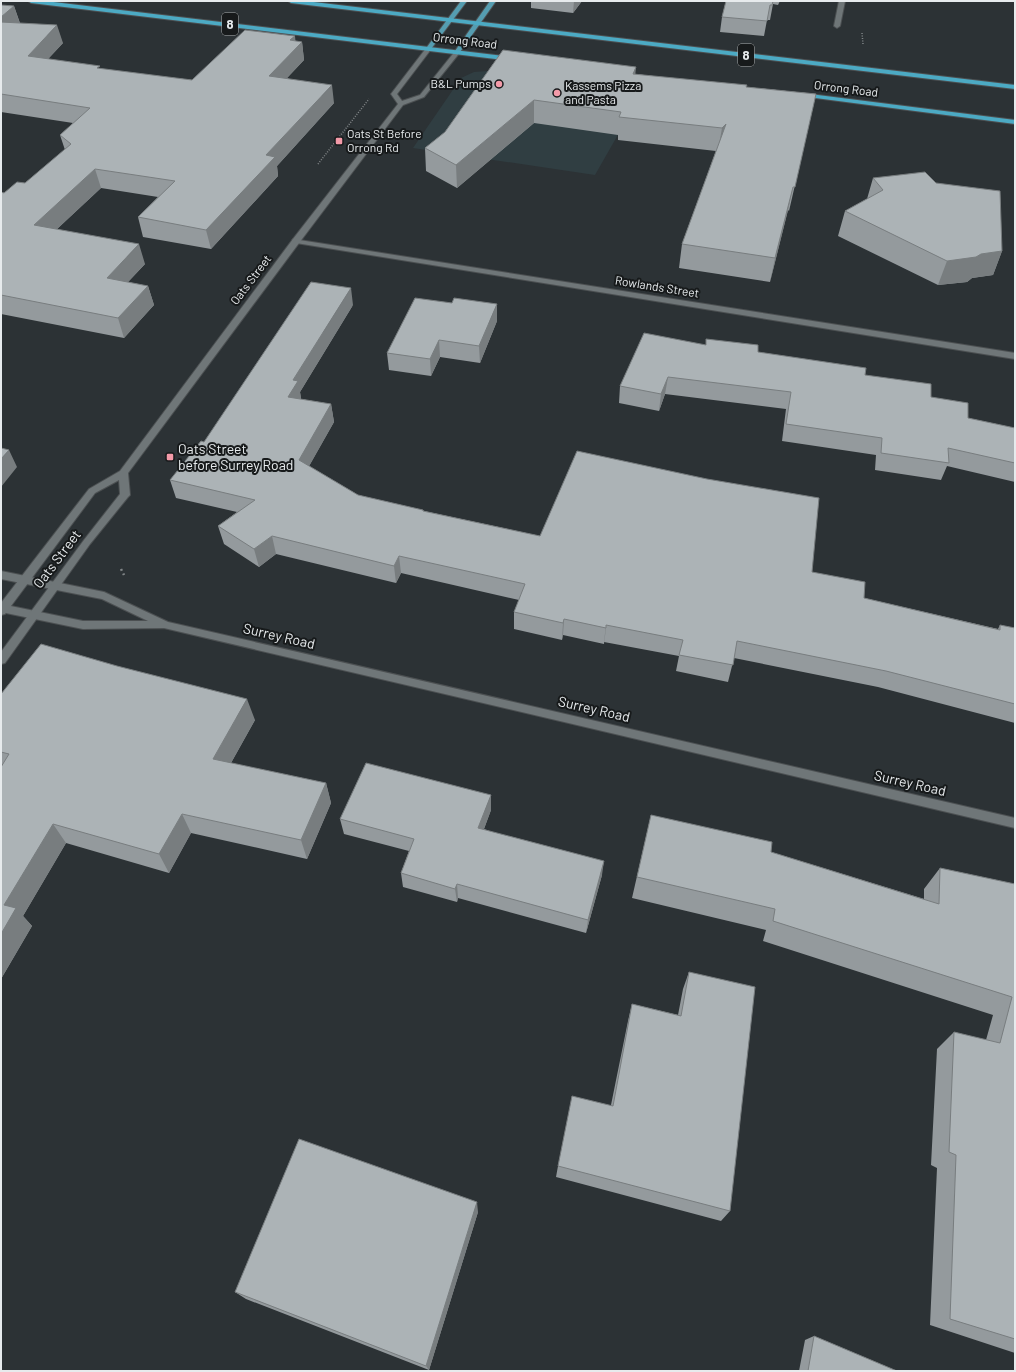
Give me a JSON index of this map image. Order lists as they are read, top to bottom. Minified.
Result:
{"streets":{"highway":["8","Orrong Road"],"street":["Oats Street","Rowlands Street","Surrey Road"]},"crossings":[["Oats Street","Rowlands Street"],["Oats Street","Surrey Road"]],"places":{"other":["B&L Pumps","Kassems Pizza and Pasta"],"transit":["Oats St Before Orrong Rd","Oats Street before Surrey Road"]}}
